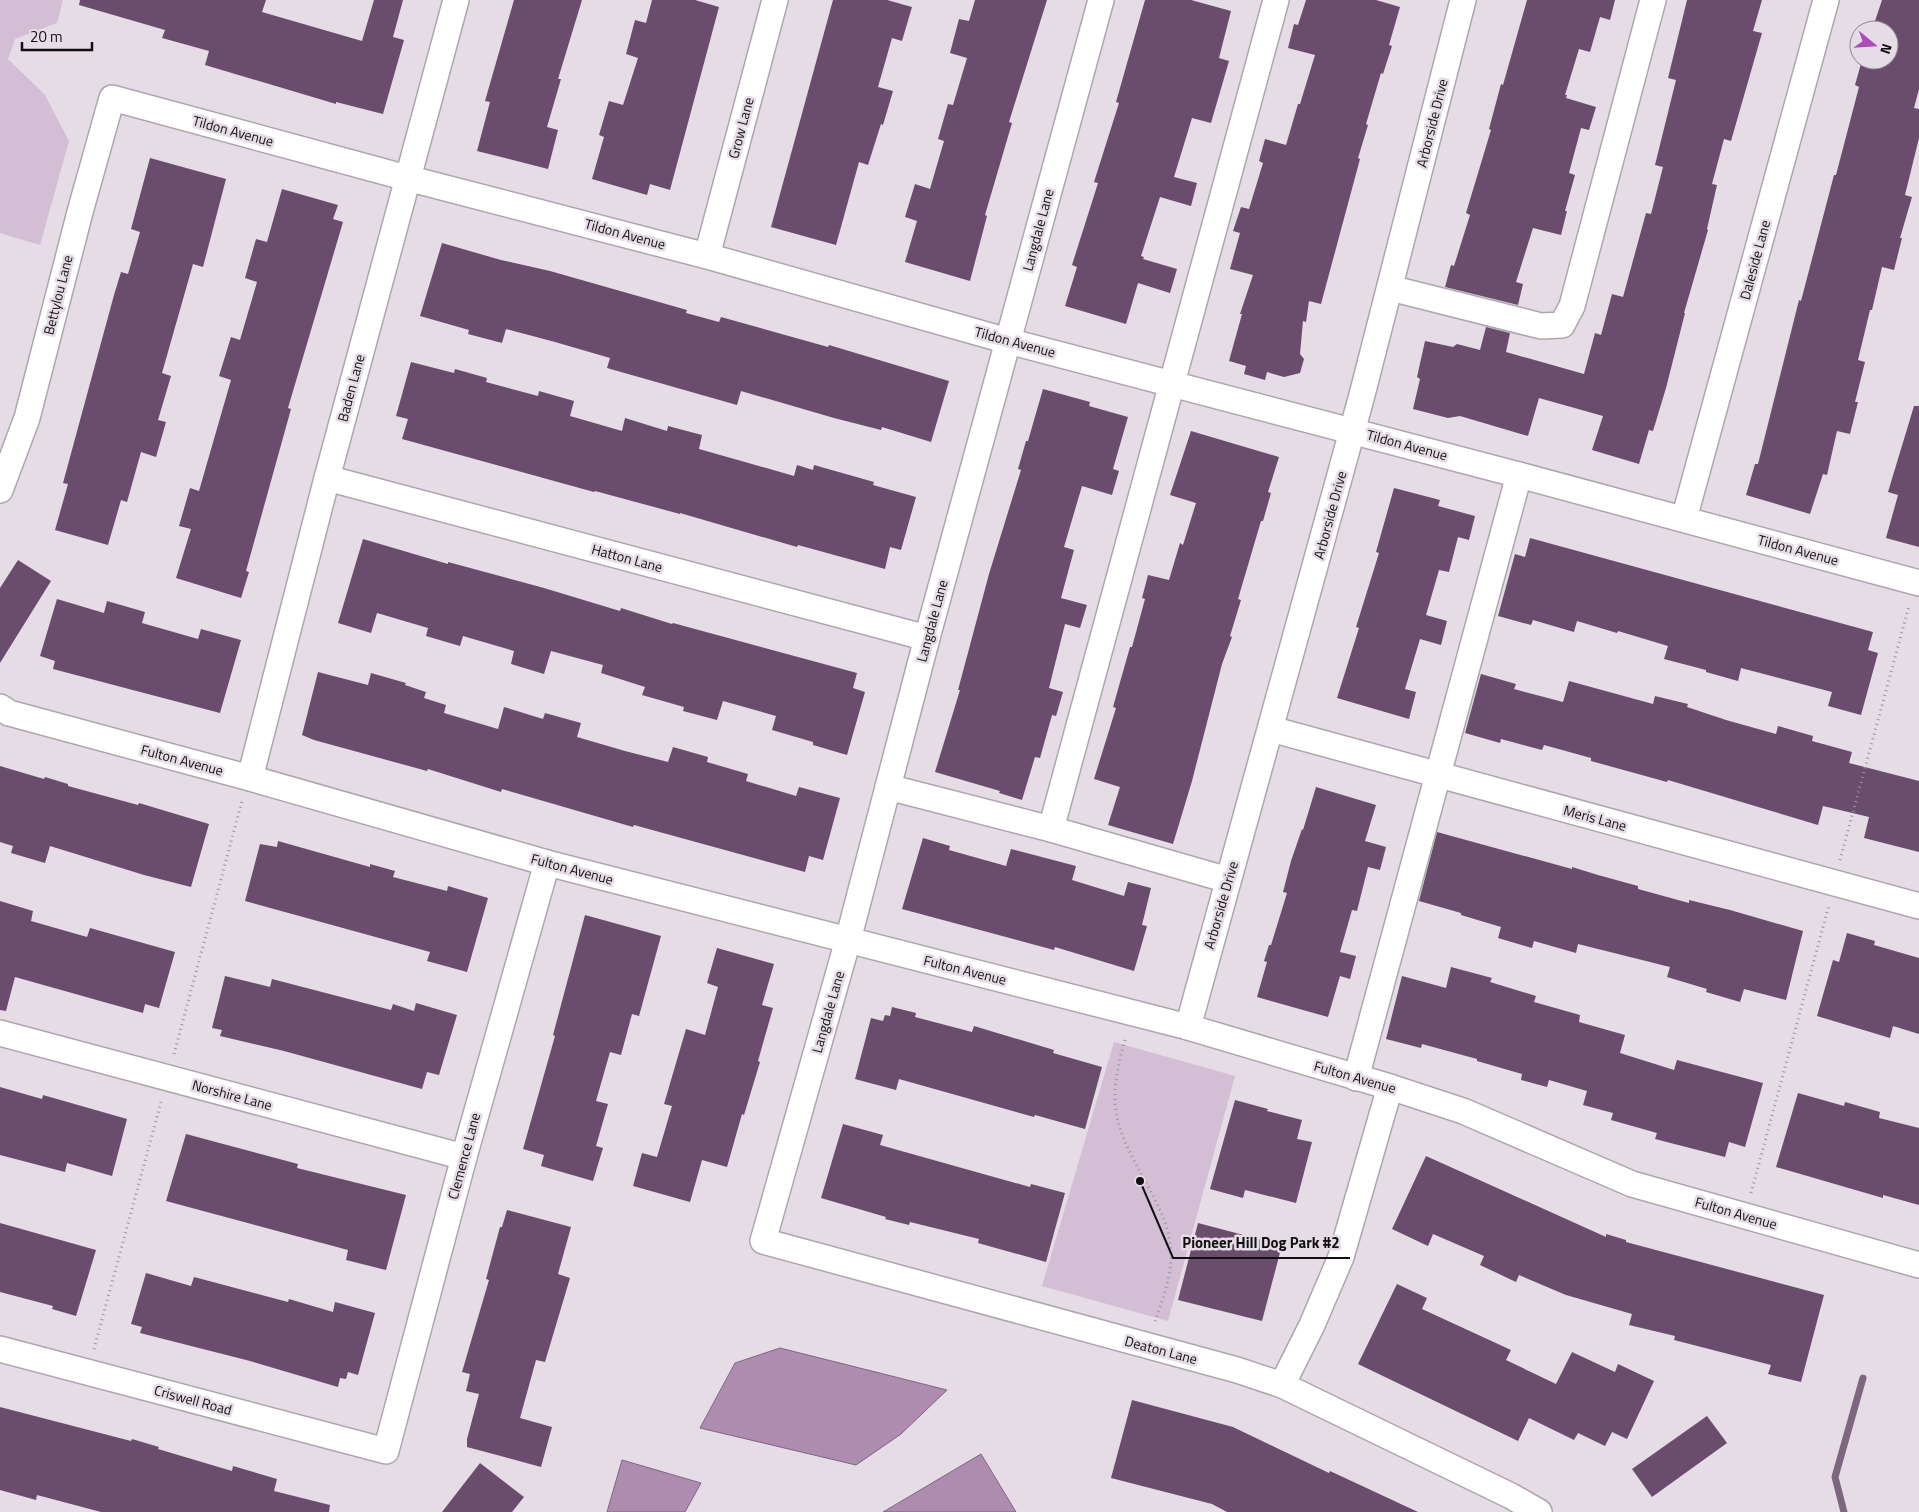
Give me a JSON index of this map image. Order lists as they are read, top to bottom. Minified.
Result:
{"streets":{"street":["Arborside Drive","Grow Lane","Tildon Avenue","Langdale Lane","Daleside Lane","Bettylou Lane","Baden Lane","Hatton Lane","Fulton Avenue","Meris Lane","Norshire Lane","Clemence Lane","Deaton Lane","Criswell Road"]},"crossings":[["Arborside Drive","Tildon Avenue"],["Arborside Drive","Fulton Avenue"],["Arborside Drive","Meris Lane"],["Grow Lane","Tildon Avenue"],["Tildon Avenue","Langdale Lane"],["Tildon Avenue","Daleside Lane"],["Tildon Avenue","Bettylou Lane"],["Tildon Avenue","Baden Lane"],["Langdale Lane","Hatton Lane"],["Langdale Lane","Fulton Avenue"],["Langdale Lane","Deaton Lane"],["Baden Lane","Hatton Lane"],["Baden Lane","Fulton Avenue"],["Fulton Avenue","Clemence Lane"],["Norshire Lane","Clemence Lane"],["Clemence Lane","Criswell Road"]],"places":["Pioneer Hill Dog Park #2"],"scale_bar":"20 m","north":"right"}
